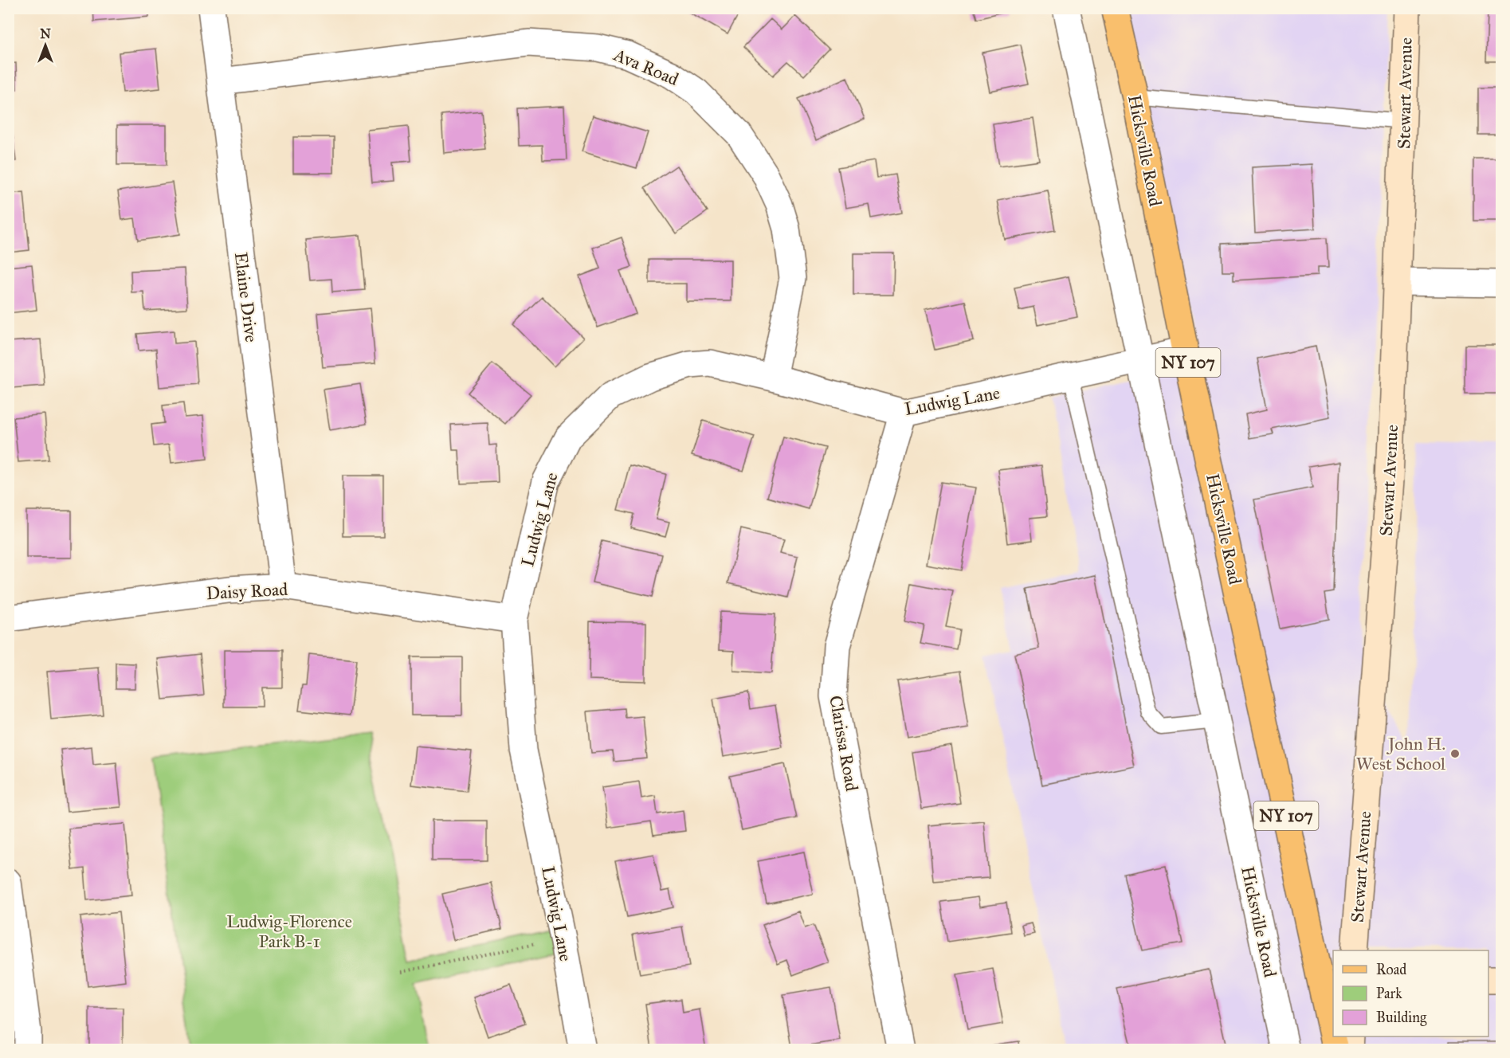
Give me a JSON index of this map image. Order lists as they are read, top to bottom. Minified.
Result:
{"streets":{"main road":["Stewart Avenue","Hicksville Road","NY 107"],"street":["Ava Road","Elaine Drive","Ludwig Lane","Daisy Road","Clarissa Road"]},"crossings":[["Ava Road","Elaine Drive"],["Ava Road","Ludwig Lane"],["Hicksville Road","Ludwig Lane"],["Elaine Drive","Daisy Road"],["Ludwig Lane","Daisy Road"],["Ludwig Lane","Clarissa Road"]],"parks":["Ludwig-Florence Park B-1"],"places":["John H. West School"],"legend":["Road","Park","Building"],"north":"top"}
